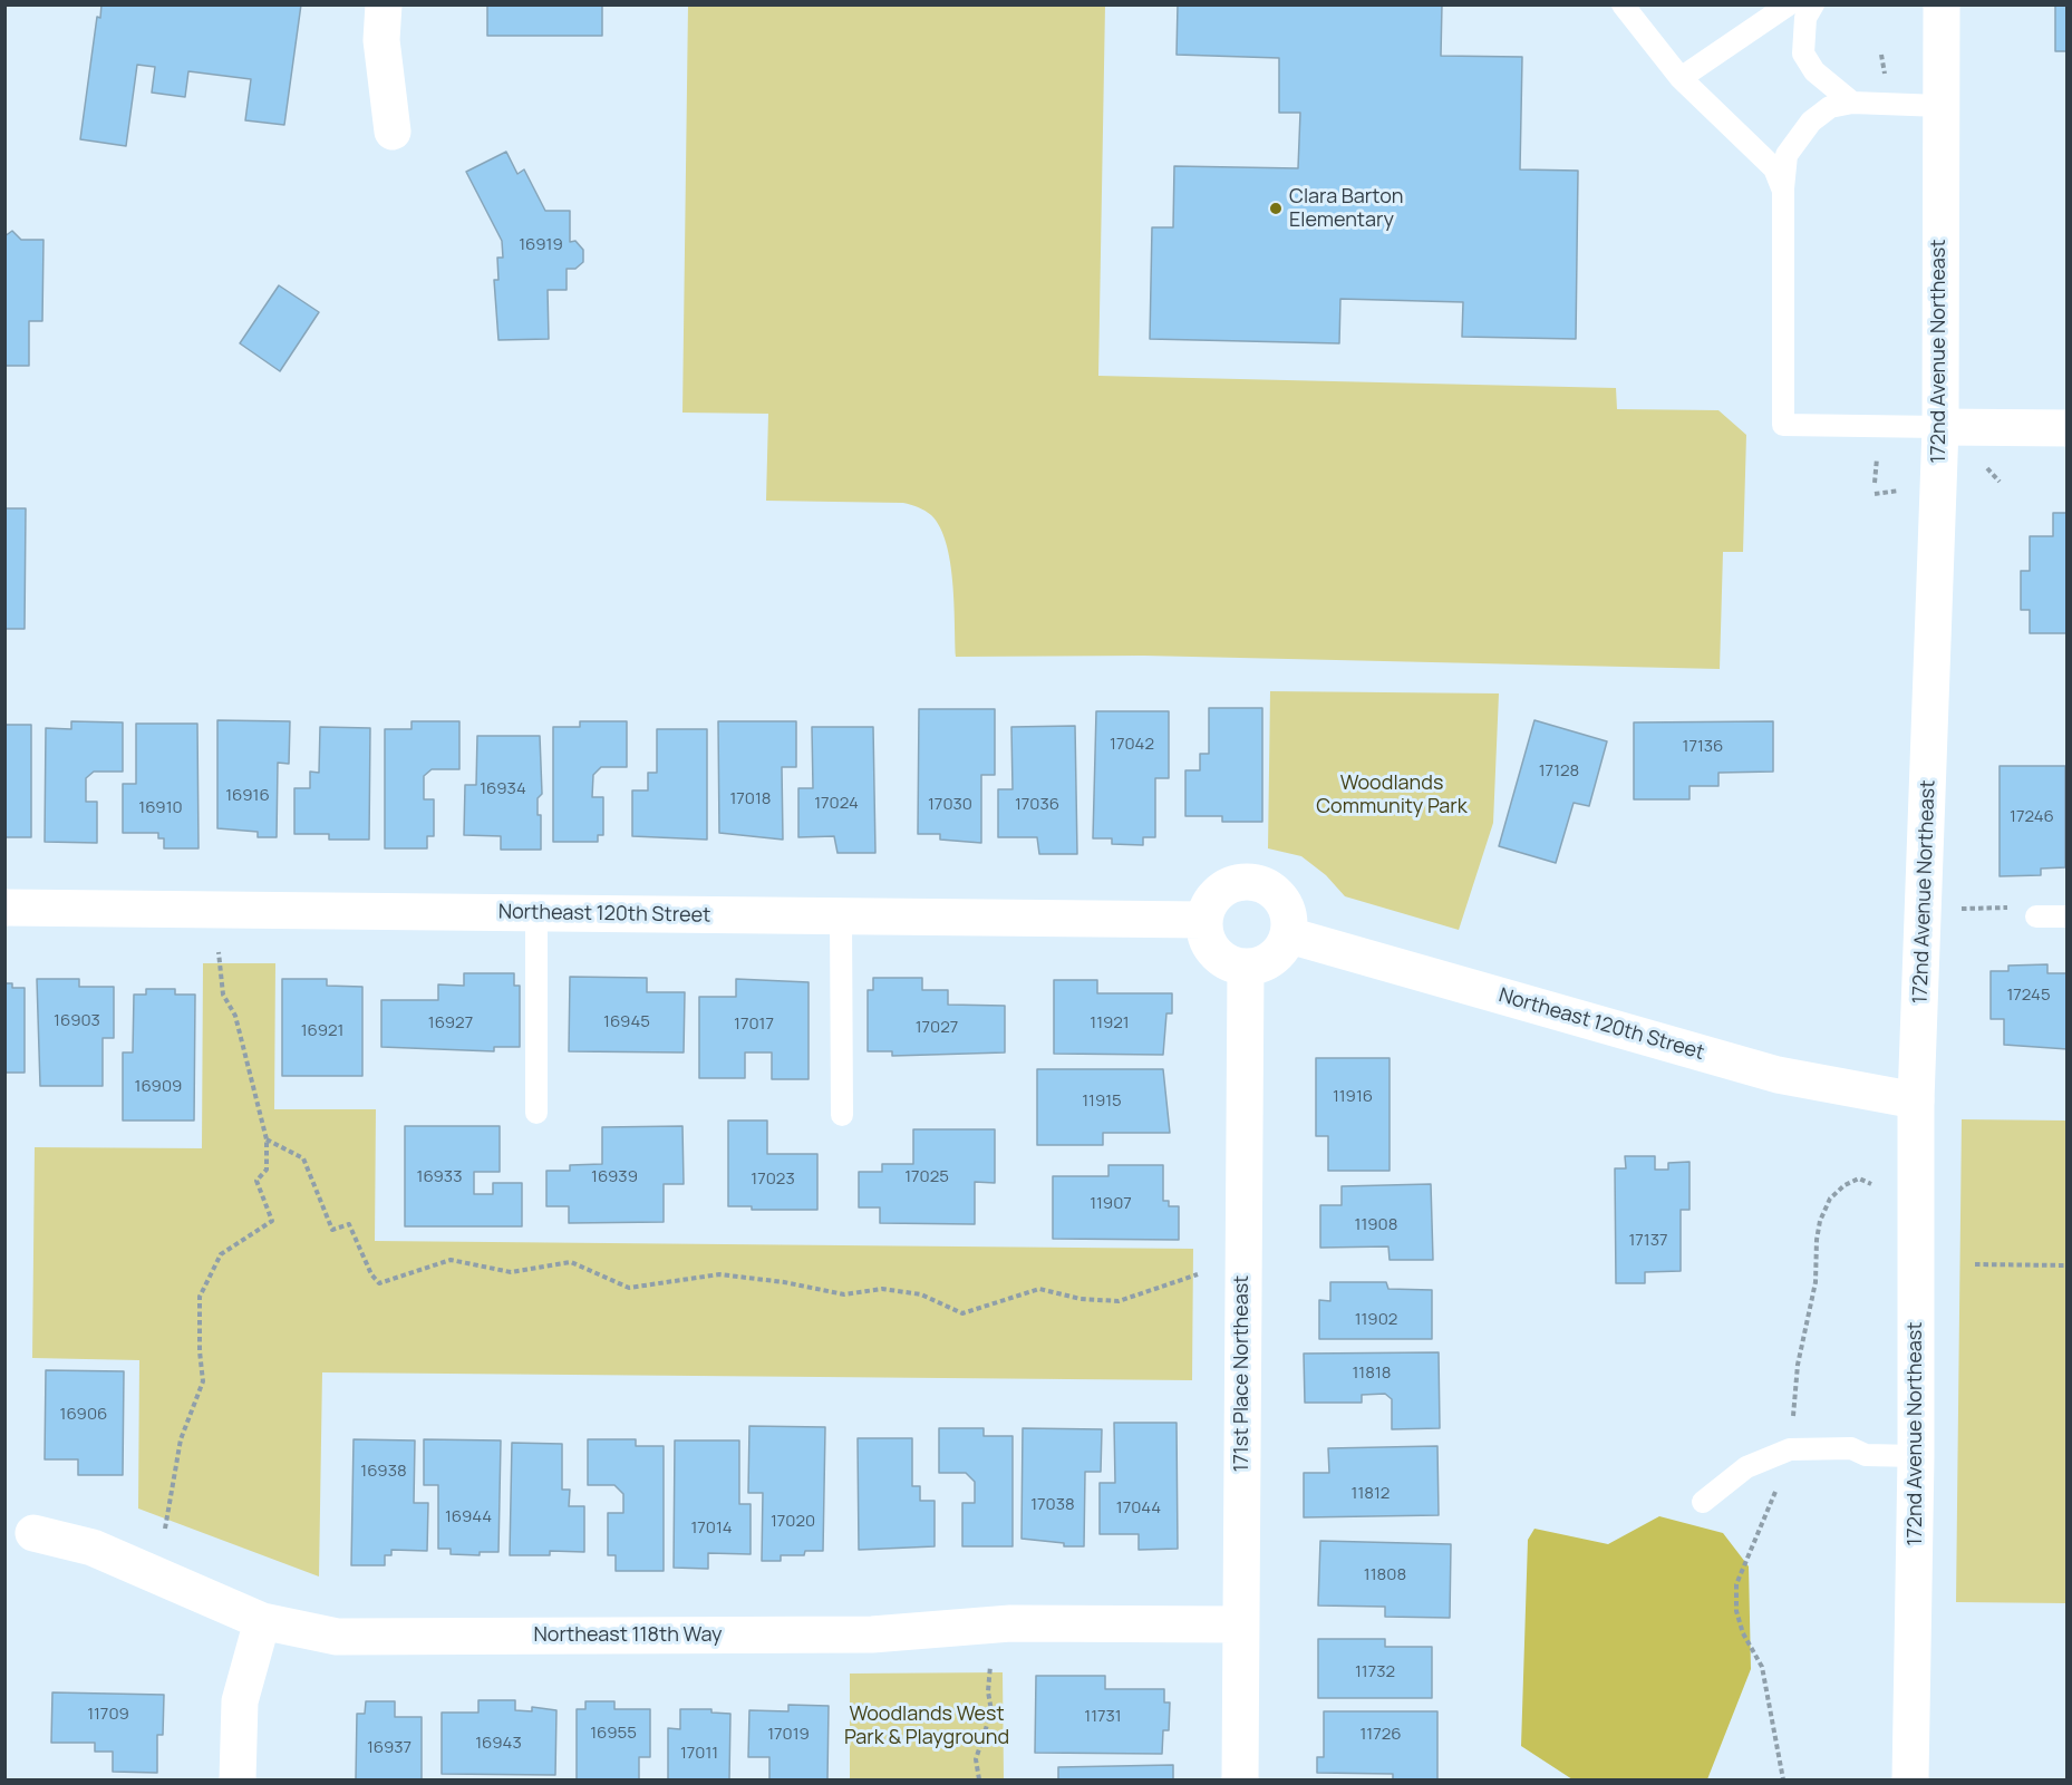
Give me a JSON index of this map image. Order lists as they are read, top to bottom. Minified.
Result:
{"streets":{"street":["172nd Avenue Northeast","Northeast 120th Street","171st Place Northeast","Northeast 118th Way"]},"crossings":[["172nd Avenue Northeast","Northeast 120th Street"],["Northeast 120th Street","171st Place Northeast"],["171st Place Northeast","Northeast 118th Way"]],"parks":["Woodlands Community Park","Woodlands West Park & Playground"],"places":["Clara Barton Elementary"],"house_numbers":["16919","17042","17136","17128","16934","16916","17018","17024","17030","17036","16910","17246","17245","16903","16945","16927","11921","17017","17027","16921","16909","11916","11915","16933","16939","17025","17023","11907","11908","17137","11902","11818","16906","16938","11812","17038","17044","16944","17020","17014","11808","11732","11709","11731","16955","17019","11726","16943","16937","17011"]}
